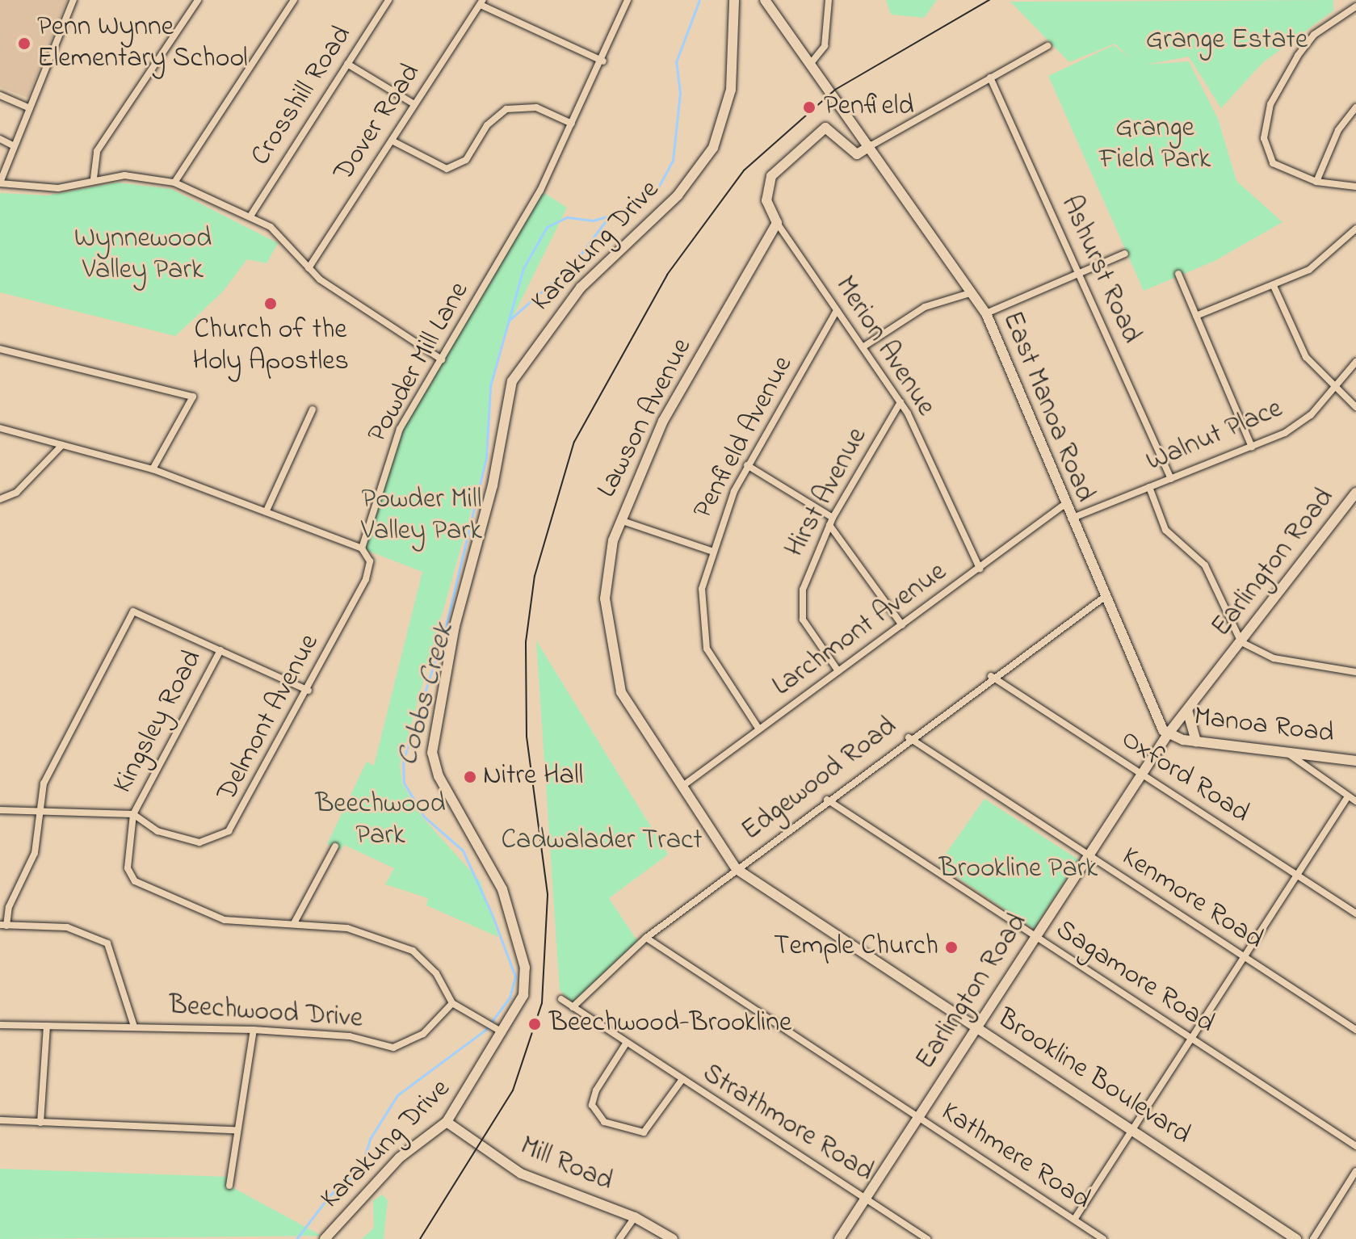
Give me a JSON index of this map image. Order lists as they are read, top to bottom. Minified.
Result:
{"streets":{"street":["Crosshill Road","Dover Road","Karakung Drive","Ashurst Road","Merion Avenue","Powder Mill Lane","East Manoa Road","Lawson Avenue","Walnut Place","Penfield Avenue","Hirst Avenue","Earlington Road","Larchmont Avenue","Delmont Avenue","Kingsley Road","Manoa Road","Oxford Road","Edgewood Road","Kenmore Road","Sagamore Road","Beechwood Drive","Brookline Boulevard","Strathmore Road","Kathmere Road","Mill Road"]},"crossings":[["Karakung Drive","Mill Road"],["Ashurst Road","Walnut Place"],["Merion Avenue","Lawson Avenue"],["Merion Avenue","Penfield Avenue"],["Merion Avenue","Hirst Avenue"],["Merion Avenue","Larchmont Avenue"],["Powder Mill Lane","Delmont Avenue"],["East Manoa Road","Walnut Place"],["East Manoa Road","Earlington Road"],["East Manoa Road","Larchmont Avenue"],["East Manoa Road","Manoa Road"],["East Manoa Road","Edgewood Road"],["Lawson Avenue","Larchmont Avenue"],["Lawson Avenue","Edgewood Road"],["Lawson Avenue","Brookline Boulevard"],["Penfield Avenue","Larchmont Avenue"],["Hirst Avenue","Larchmont Avenue"],["Earlington Road","Manoa Road"],["Earlington Road","Oxford Road"],["Earlington Road","Kenmore Road"],["Earlington Road","Sagamore Road"],["Earlington Road","Brookline Boulevard"],["Earlington Road","Strathmore Road"],["Earlington Road","Kathmere Road"],["Delmont Avenue","Kingsley Road"],["Oxford Road","Edgewood Road"],["Edgewood Road","Kenmore Road"],["Edgewood Road","Sagamore Road"],["Edgewood Road","Brookline Boulevard"],["Edgewood Road","Strathmore Road"],["Edgewood Road","Kathmere Road"]],"water":["Cobbs Creek"],"parks":["Grange Estate","Grange Field Park","Wynnewood Valley Park","Powder Mill Valley Park","Beechwood Park","Cadwalader Tract","Brookline Park"],"places":["Penn Wynne Elementary School","Penfield","Church of the Holy Apostles","Nitre Hall","Temple Church","Beechwood-Brookline"]}
